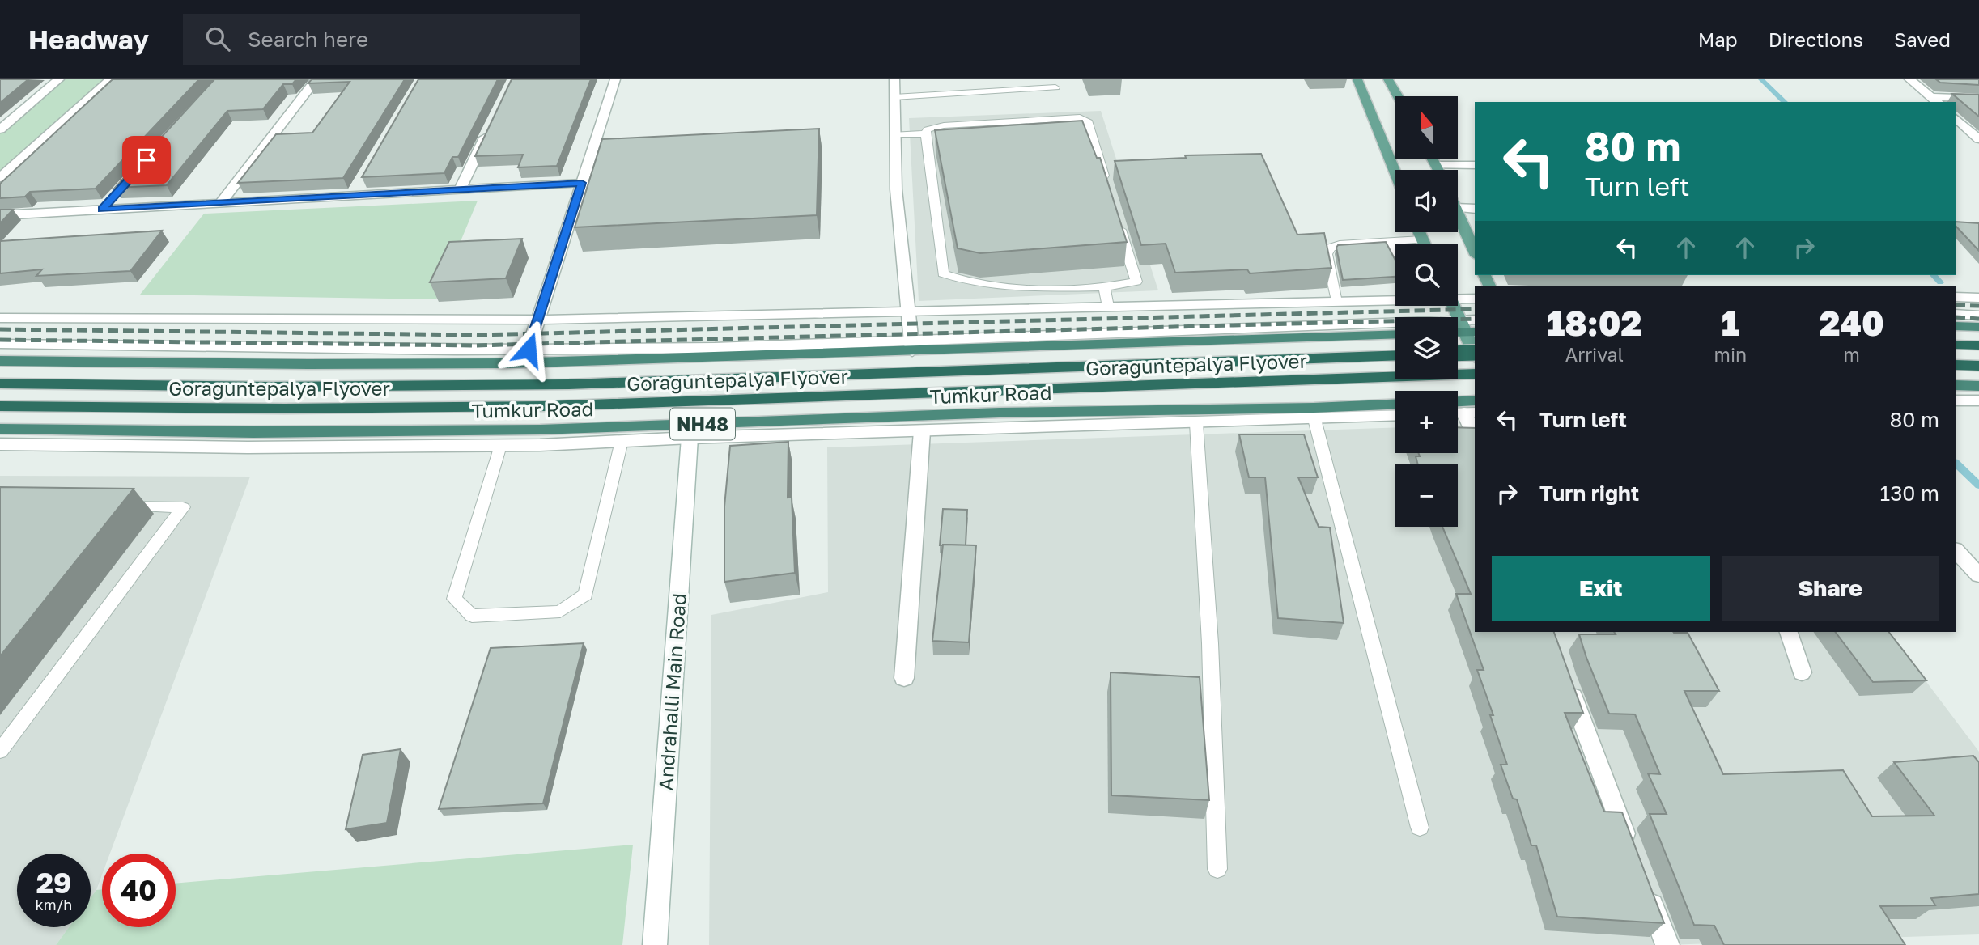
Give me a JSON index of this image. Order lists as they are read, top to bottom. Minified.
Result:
{"streets":{"highway":["Goraguntepalya Flyover","Tumkur Road","NH48"],"street":["Andrahalli Main Road"]},"north":"top","page":{"header":"Headway","search":"Search here","nav":["Map","Directions","Saved"],"map_buttons":["+","−"],"turn":["80 m","Turn left"],"eta":["18:02","Arrival","1","min","240","m"],"list":[{"name":"Turn left","value":"80 m"},{"name":"Turn right","value":"130 m"}],"buttons":["Exit","Share"],"speed":"29 km/h","limit":"40"}}
